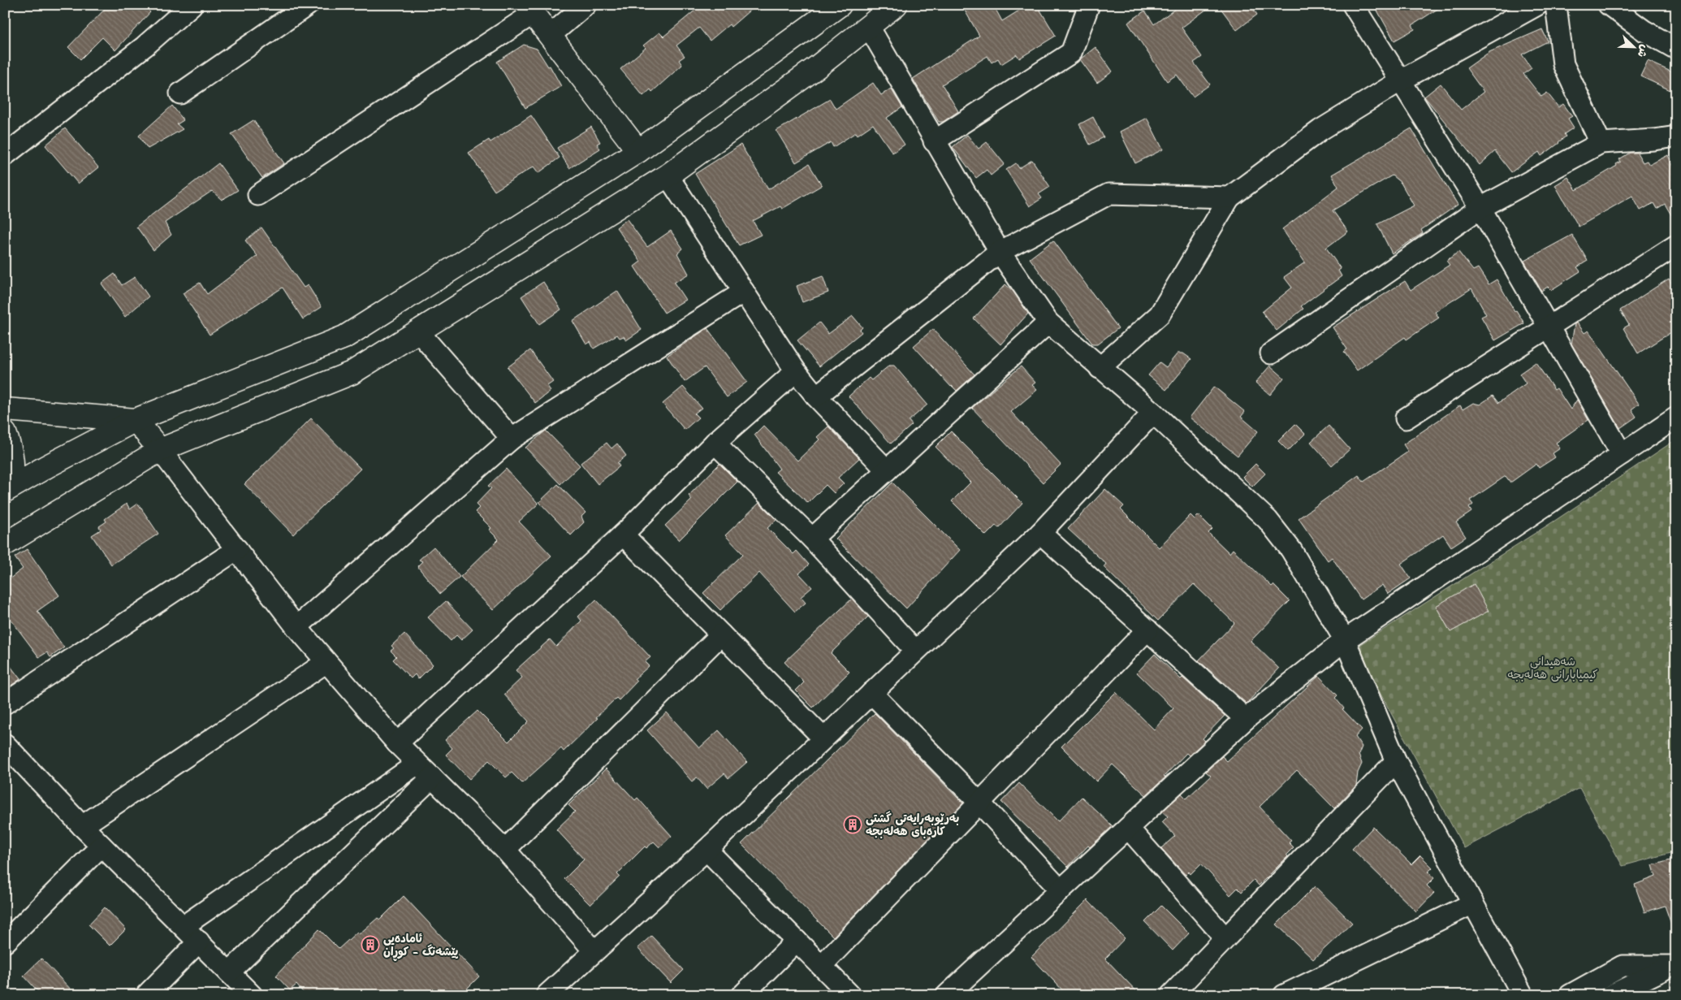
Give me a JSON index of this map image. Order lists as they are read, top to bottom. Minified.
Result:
{"parks":["شەھیدانی کیمیابارانی ھەلەبجە"],"places":{"building":["بەرێوبەرایەتی گشتی کارەبای هەلەبجە","ئامادەیی پێشەنگ - کوڕان"]},"north":"bottom right"}
